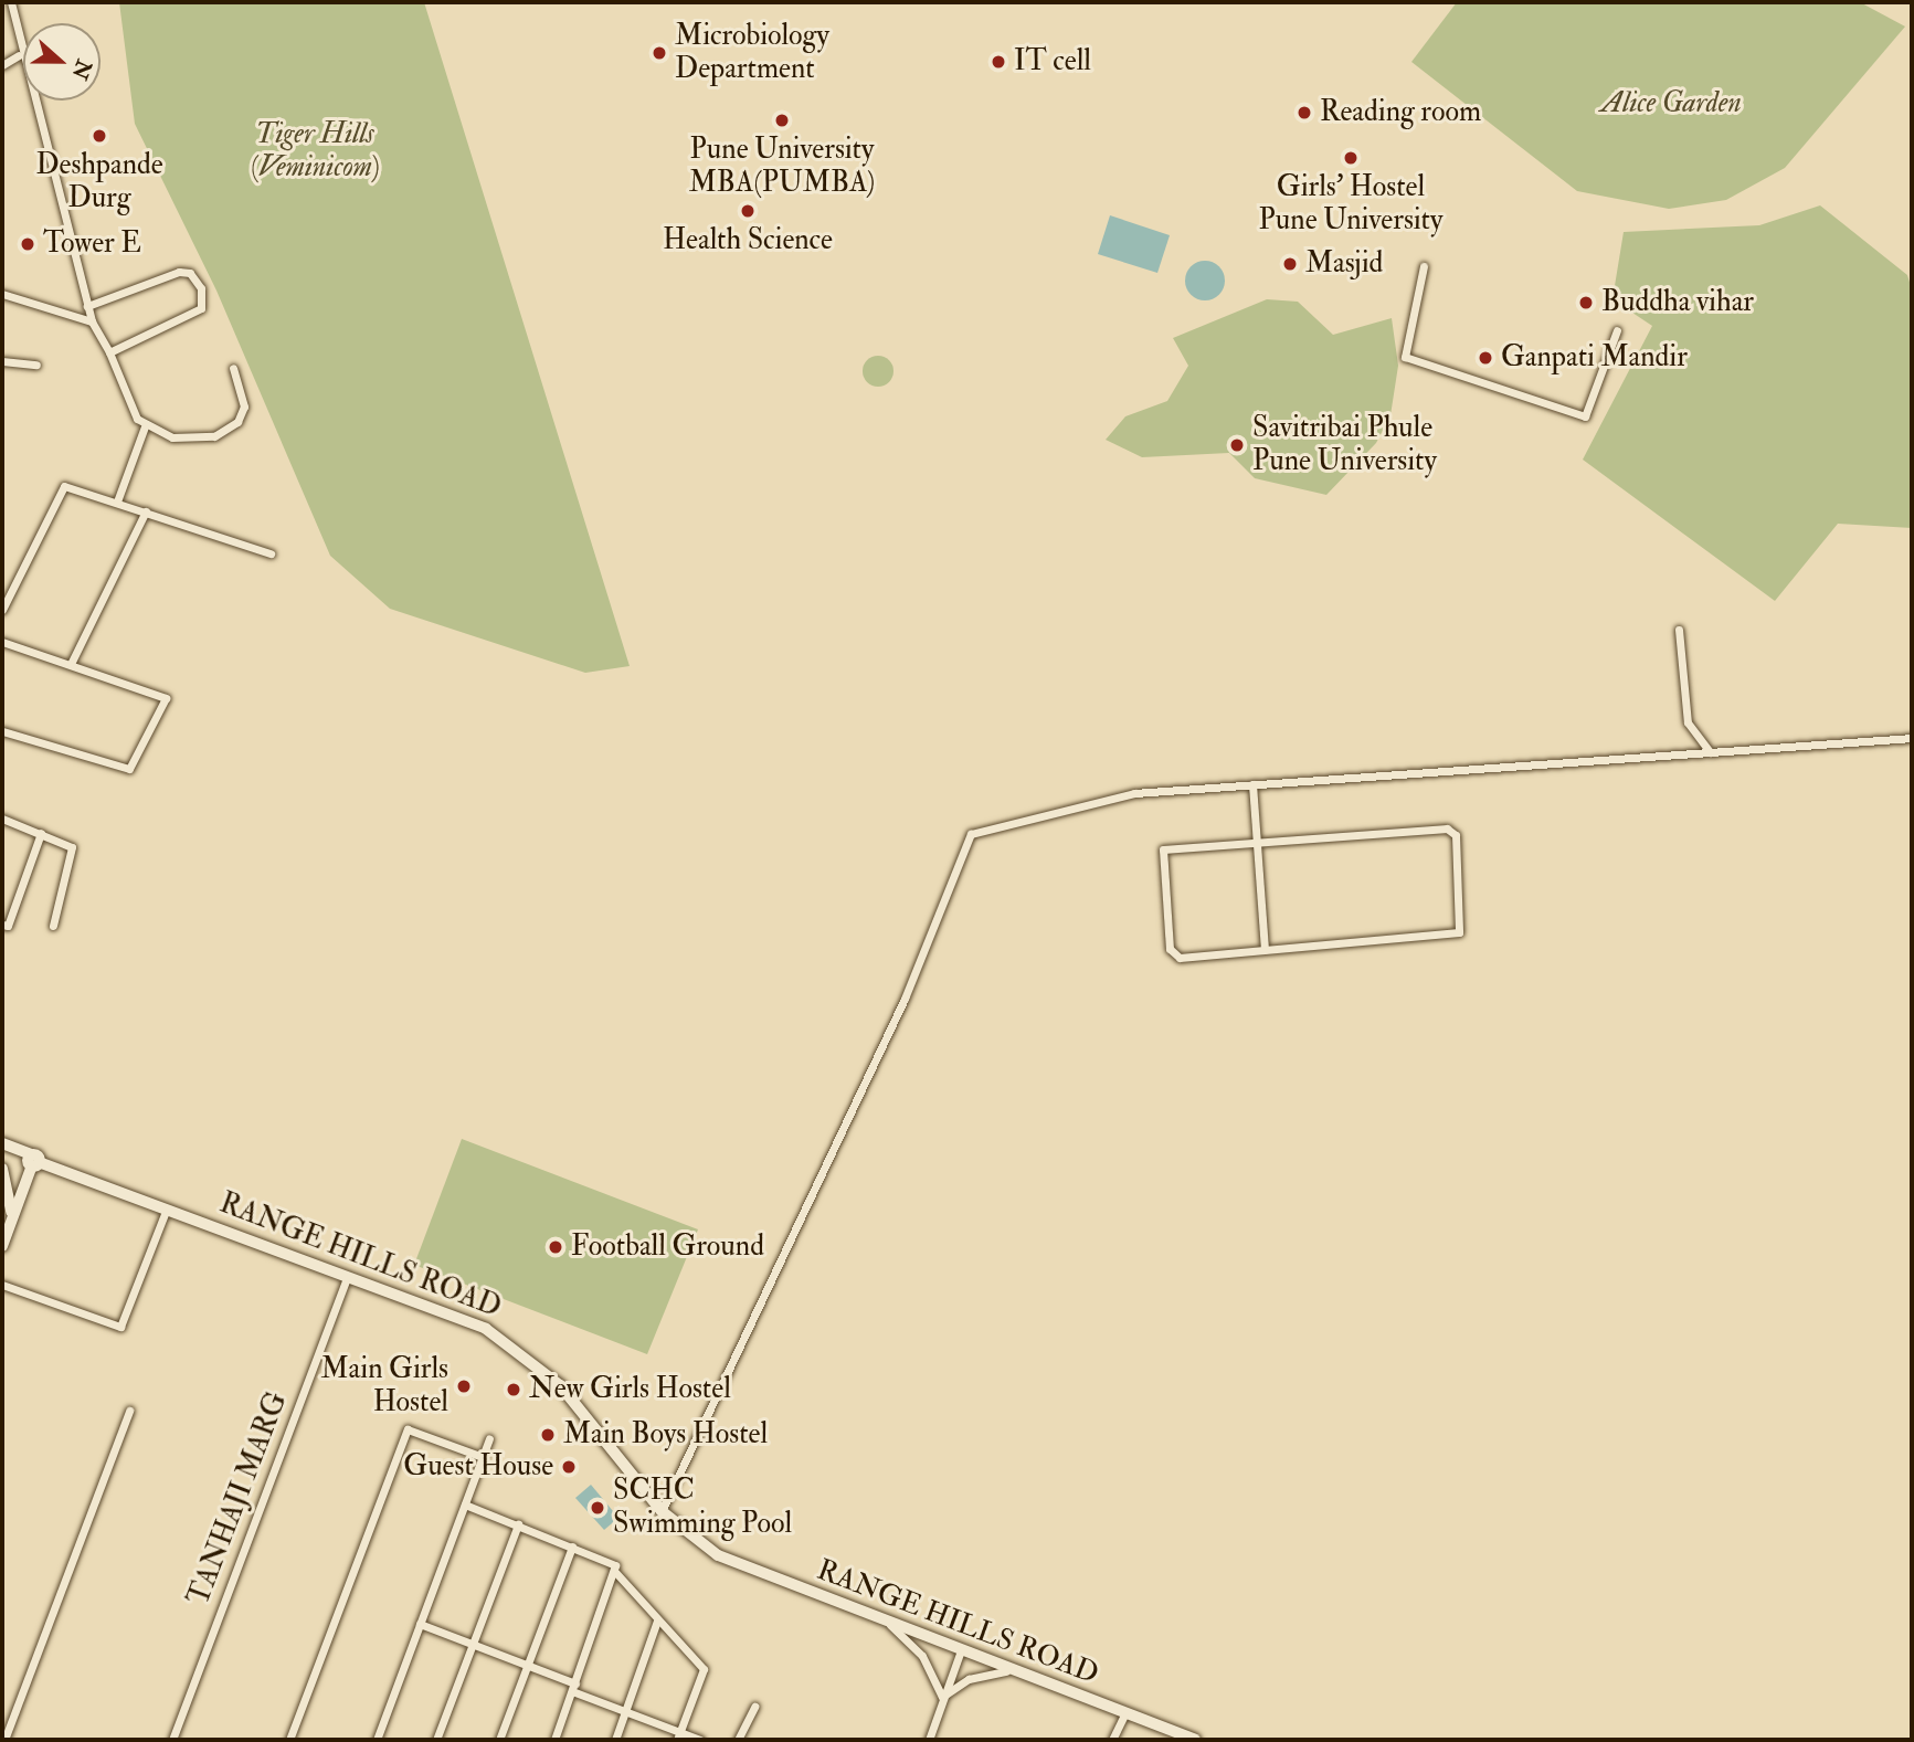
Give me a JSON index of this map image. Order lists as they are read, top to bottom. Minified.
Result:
{"streets":{"street":["RANGE HILLS ROAD","TANHAJI MARG"]},"crossings":[["RANGE HILLS ROAD","TANHAJI MARG"]],"parks":["Alice Garden","Tiger Hills (Veminicom)"],"places":["Microbiology Department","IT cell","Reading room","Pune University MBA(PUMBA)","Deshpande Durg","Girls' Hostel Pune University","Health Science","Tower E","Masjid","Buddha vihar","Ganpati Mandir","Savitribai Phule Pune University","Football Ground","Main Girls Hostel","New Girls Hostel","Main Boys Hostel","Guest House","SCHC Swimming Pool"],"north":"right"}
